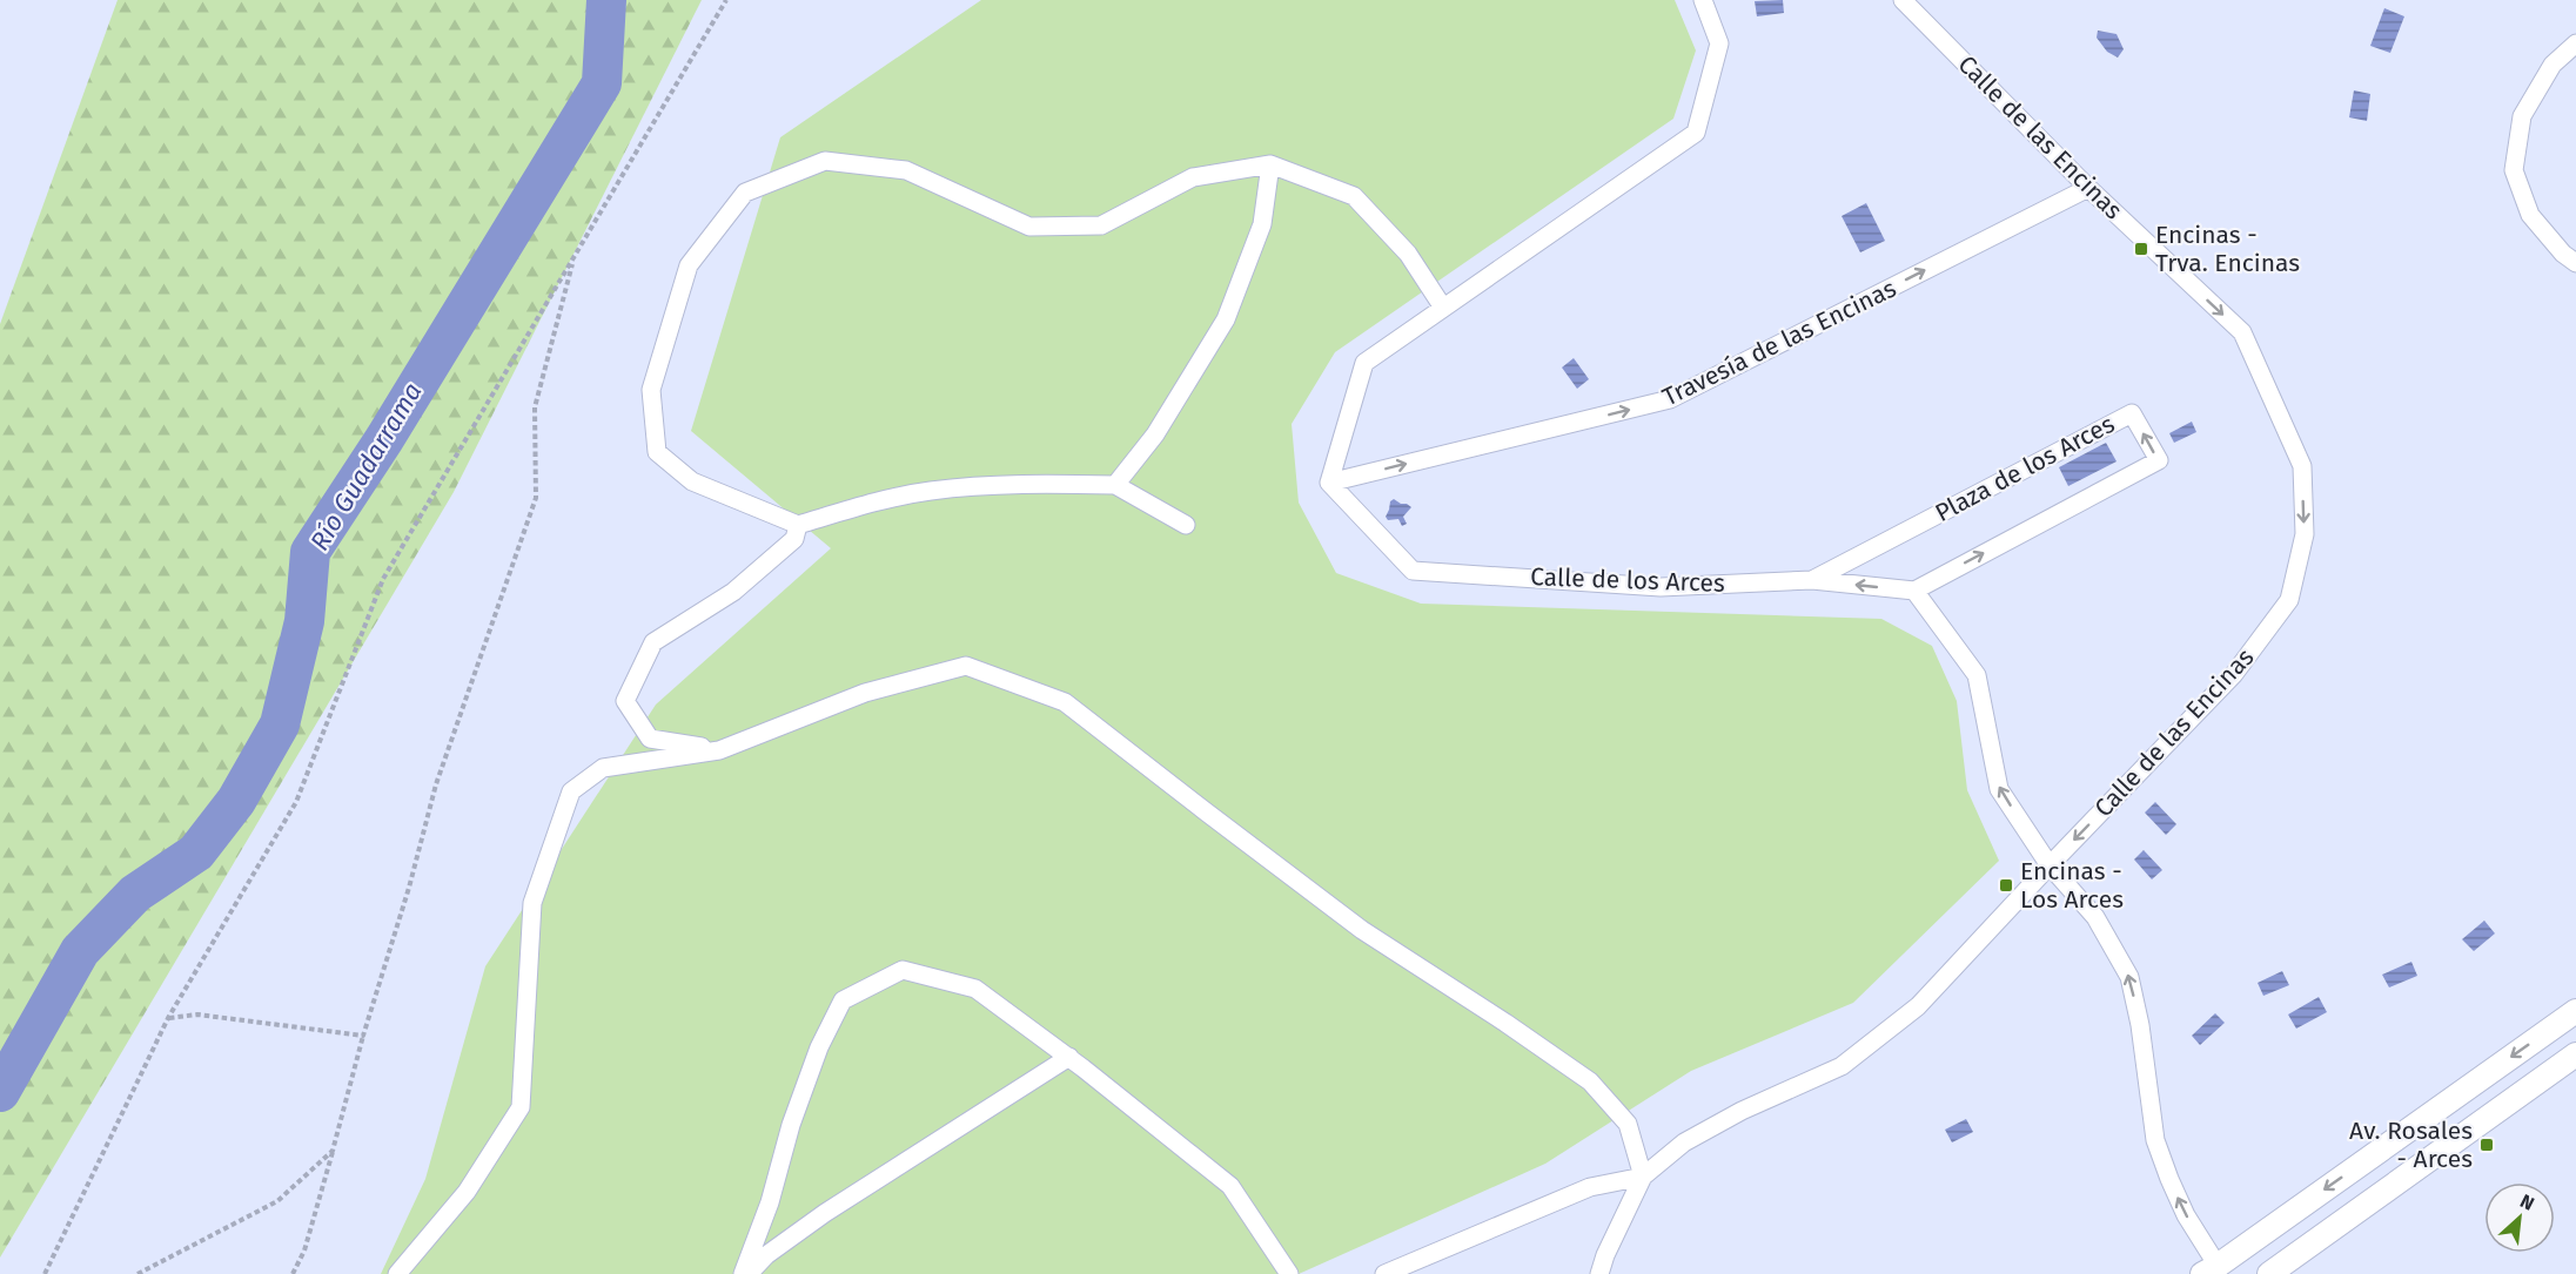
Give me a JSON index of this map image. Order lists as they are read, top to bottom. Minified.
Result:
{"streets":{"street":["Calle de las Encinas","Travesía de las Encinas","Plaza de los Arces","Calle de los Arces"]},"crossings":[["Calle de las Encinas","Travesía de las Encinas"],["Travesía de las Encinas","Calle de los Arces"],["Plaza de los Arces","Calle de los Arces"]],"one_way":["Travesía de las Encinas"],"water":["Río Guadarrama"],"places":{"transit":["Encinas - Trva. Encinas","Encinas - Los Arces","Av. Rosales - Arces"]},"north":"top right"}
